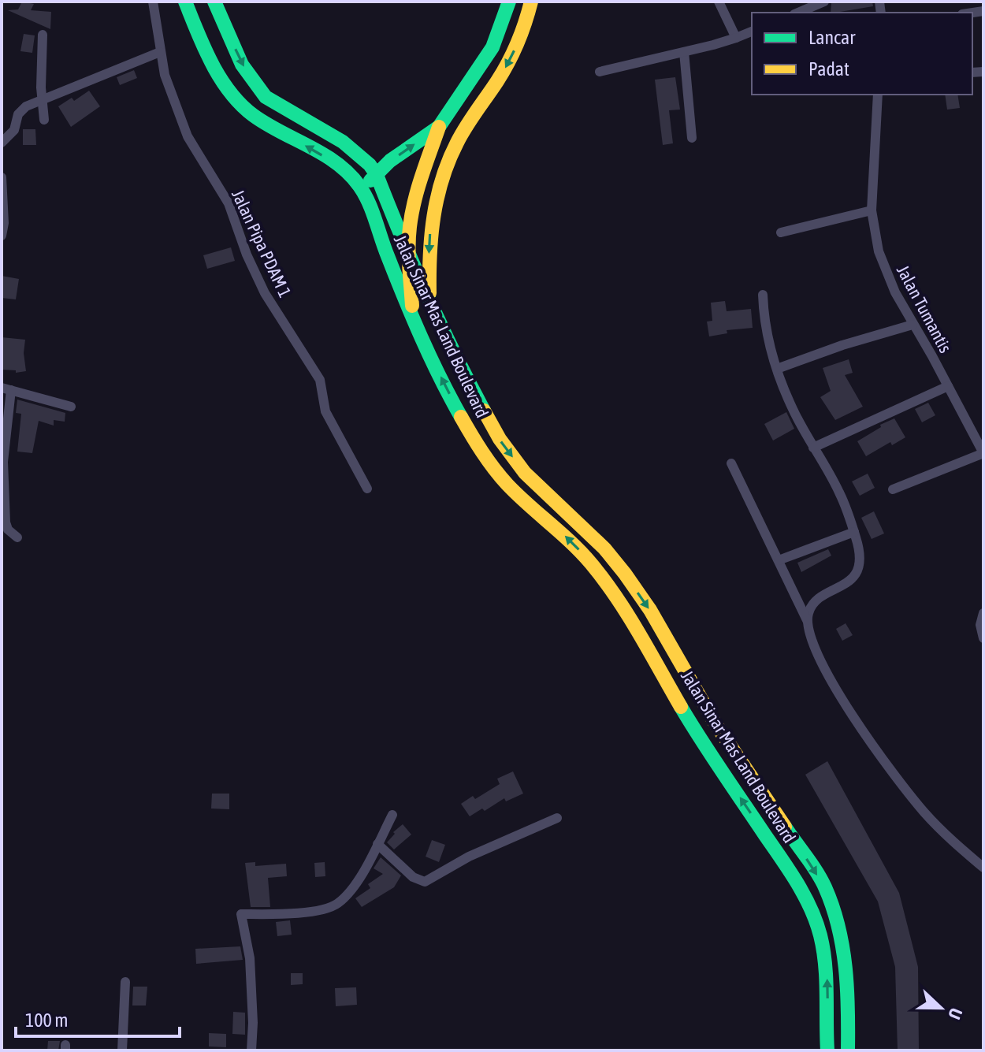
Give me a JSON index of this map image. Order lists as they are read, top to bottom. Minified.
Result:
{"streets":{"street":["Jalan Pipa PDAM 1","Jalan Tumantis","Jalan Sinar Mas Land Boulevard"]},"legend":["Lancar","Padat"],"scale_bar":"100 m","north":"right"}
